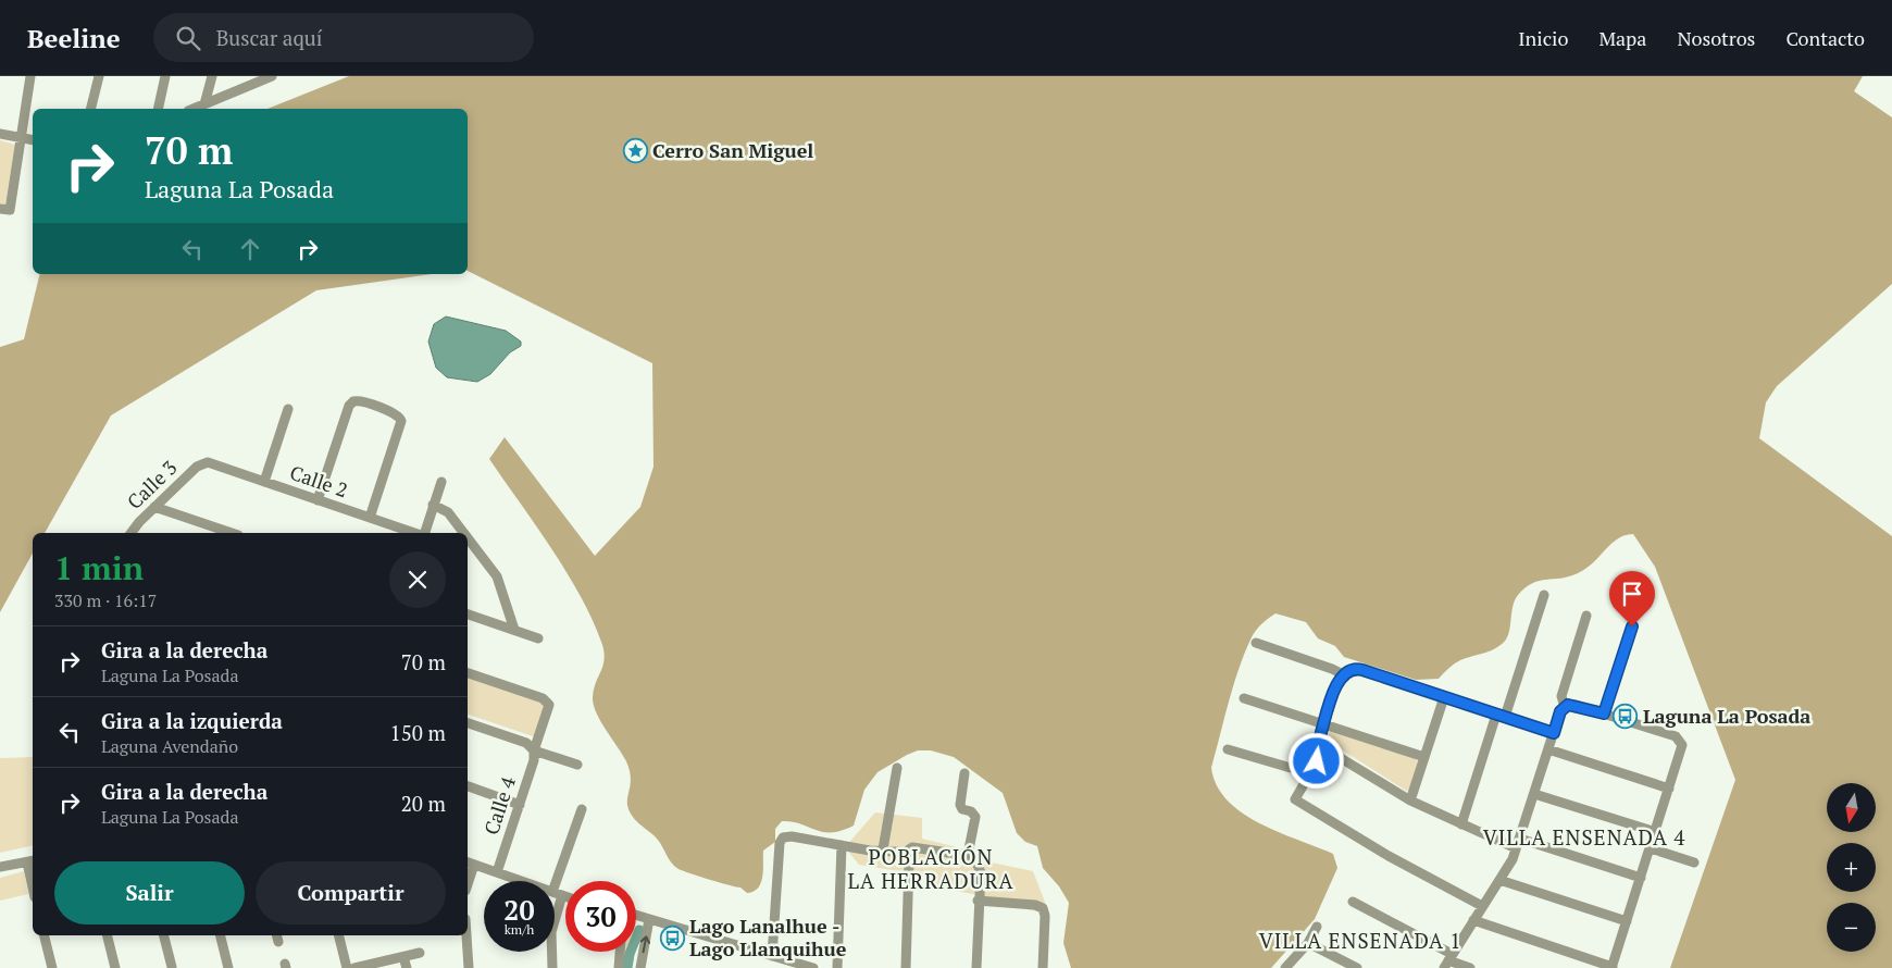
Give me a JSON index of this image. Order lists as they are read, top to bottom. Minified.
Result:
{"streets":{"street":["Calle 2","Calle 3","Calle 4"]},"crossings":[["Calle 2","Calle 3"]],"districts":["VILLA ENSENADA 4","POBLACIÓN LA HERRADURA","VILLA ENSENADA 1"],"places":{"place":["Cerro San Miguel"],"bus stop":["Laguna La Posada","Lago Lanalhue - Lago Llanquihue"]},"north":"bottom","page":{"header":"Beeline","search":"Buscar aquí","nav":["Inicio","Mapa","Nosotros","Contacto"],"turn":["70 m","Laguna La Posada"],"heading":["1 min","330 m · 16:17"],"list":[{"name":"Gira a la derecha","note":"Laguna La Posada","value":"70 m"},{"name":"Gira a la izquierda","note":"Laguna Avendaño","value":"150 m"},{"name":"Gira a la derecha","note":"Laguna La Posada","value":"20 m"}],"map_buttons":["+","−"],"buttons":["Salir","Compartir"],"speed":"20 km/h","limit":"30"}}
